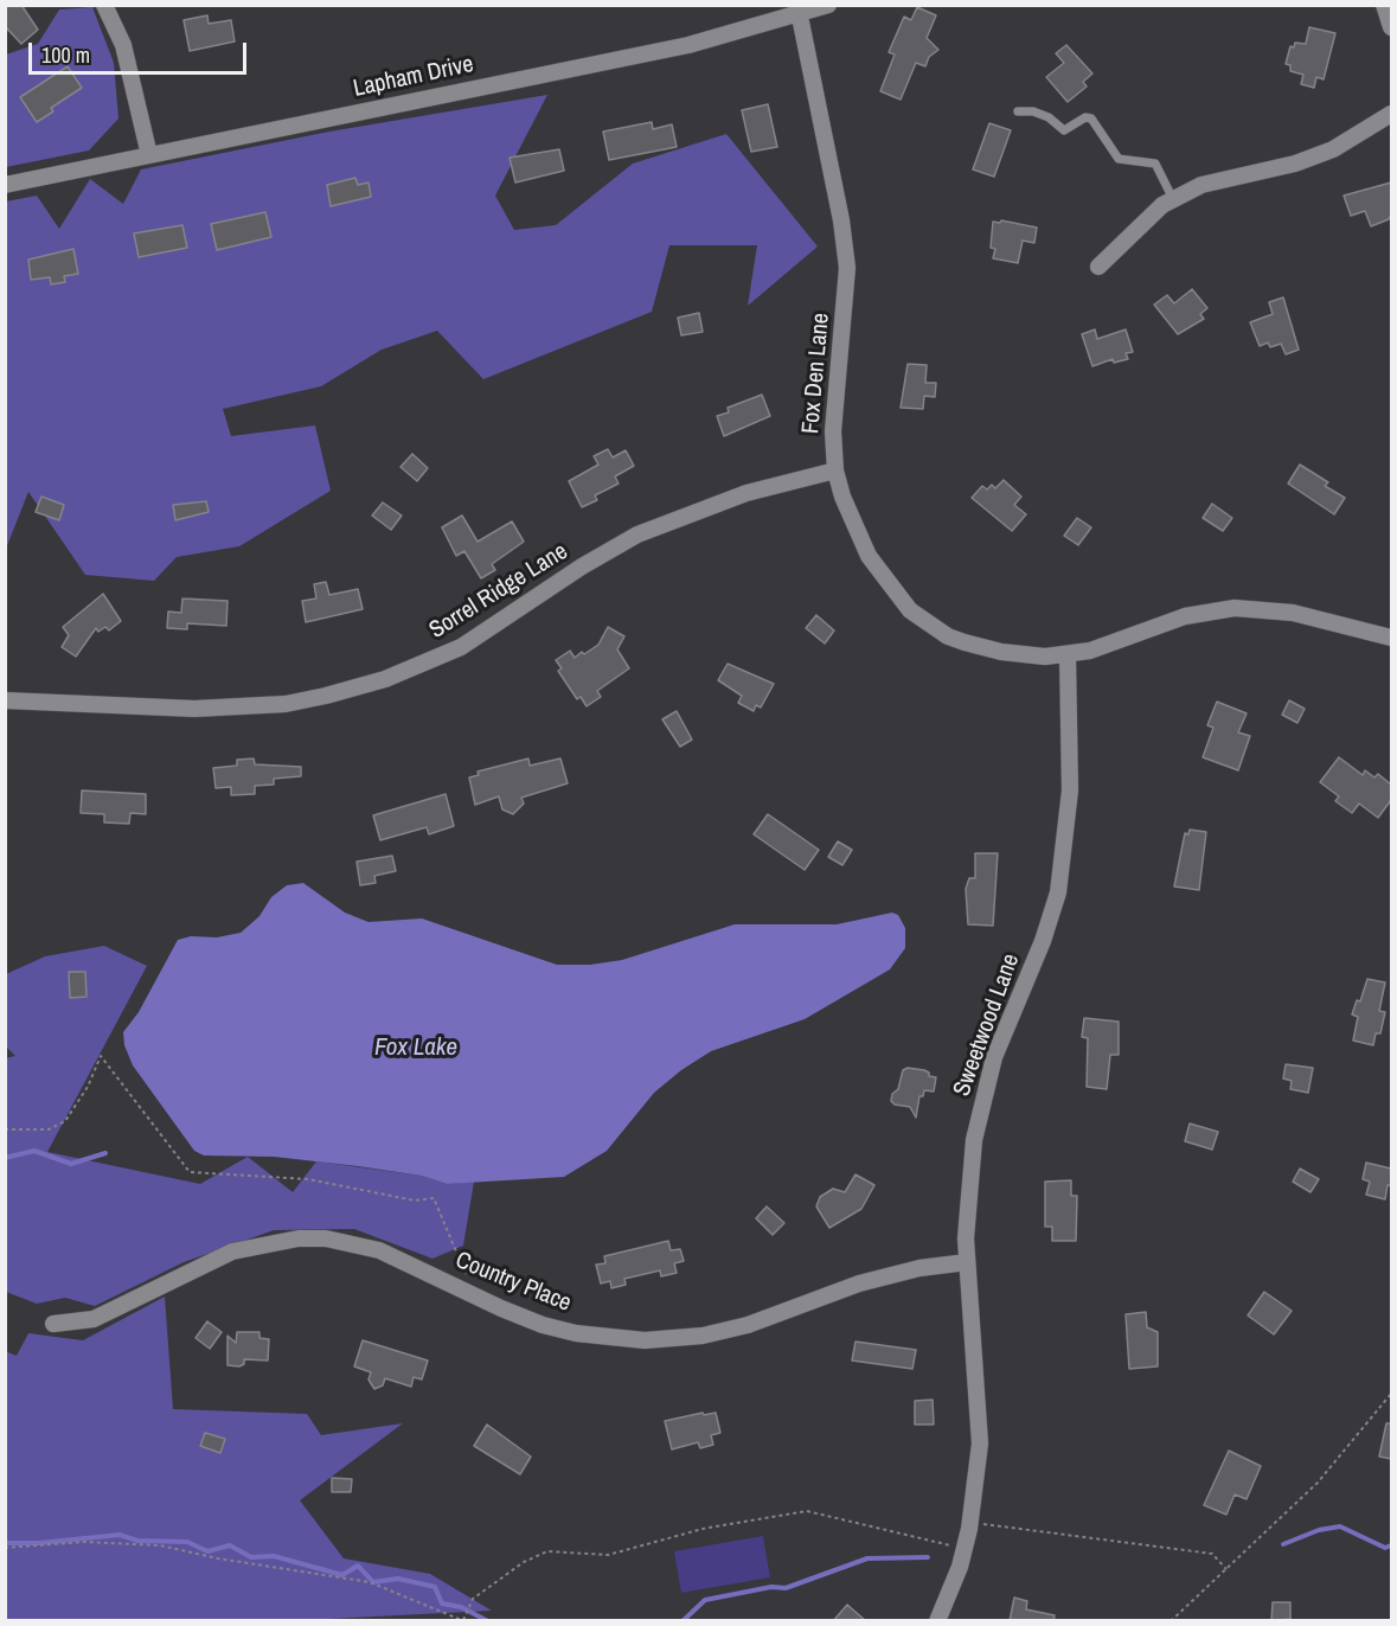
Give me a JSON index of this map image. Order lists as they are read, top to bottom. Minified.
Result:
{"streets":{"street":["Lapham Drive","Fox Den Lane","Sorrel Ridge Lane","Sweetwood Lane","Country Place"]},"crossings":[["Lapham Drive","Fox Den Lane"],["Fox Den Lane","Sorrel Ridge Lane"],["Fox Den Lane","Sweetwood Lane"],["Sweetwood Lane","Country Place"]],"water":["Fox Lake"],"scale_bar":"100 m"}
